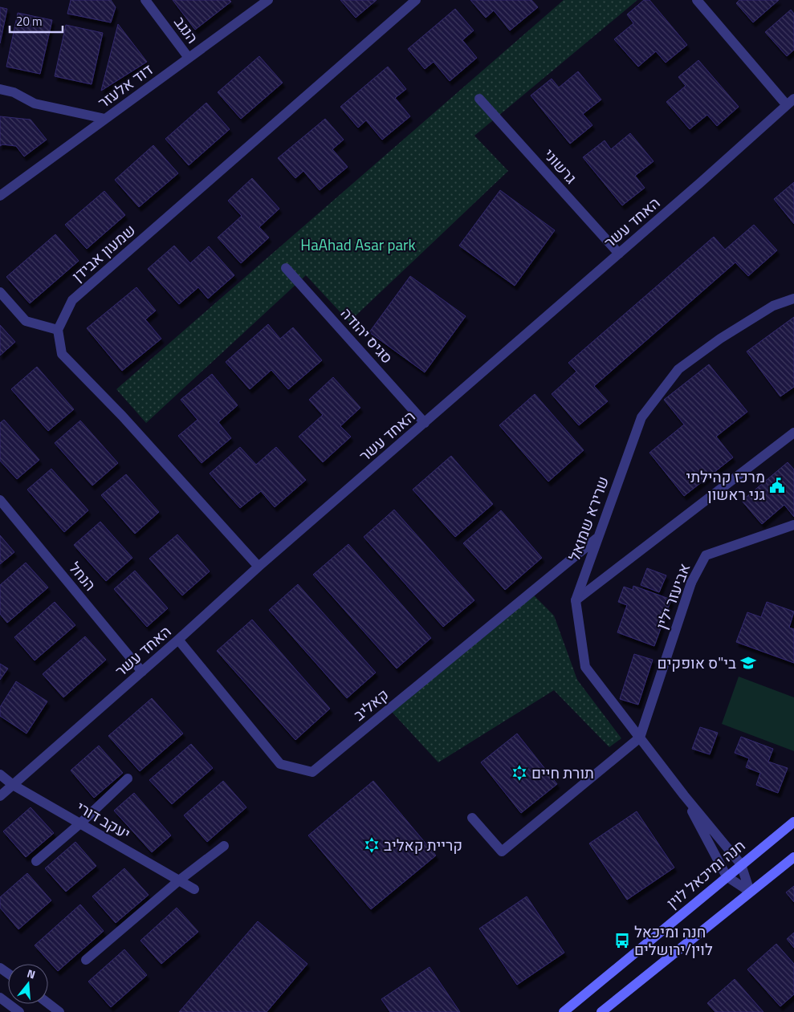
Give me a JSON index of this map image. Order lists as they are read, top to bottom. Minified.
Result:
{"streets":{"main road":["חנה ומיכאל לוין"],"street":["הנגב","דוד אלעזר","גרשוני","האחד עשר","שמעון אבידן","סגיס יהודה","שרירא שמואל","הנחל","אביעזר ילין","קאליב","יעקב דורי"]},"crossings":[["הנגב","דוד אלעזר"],["גרשוני","האחד עשר"],["האחד עשר","סגיס יהודה"],["האחד עשר","הנחל"],["האחד עשר","קאליב"],["האחד עשר","יעקב דורי"],["שרירא שמואל","אביעזר ילין"],["שרירא שמואל","קאליב"],["שרירא שמואל","חנה ומיכאל לוין"]],"parks":["HaAhad Asar park"],"places":{"public building":["מרכז קהילתי גני ראשון"],"school or university":["בי\"ס אופקים"],"synagogue":["תורת חיים","קריית קאליב"],"bus stop":["חנה ומיכאל לוין/ירושלים"]},"scale_bar":"20 m","north":"top"}
